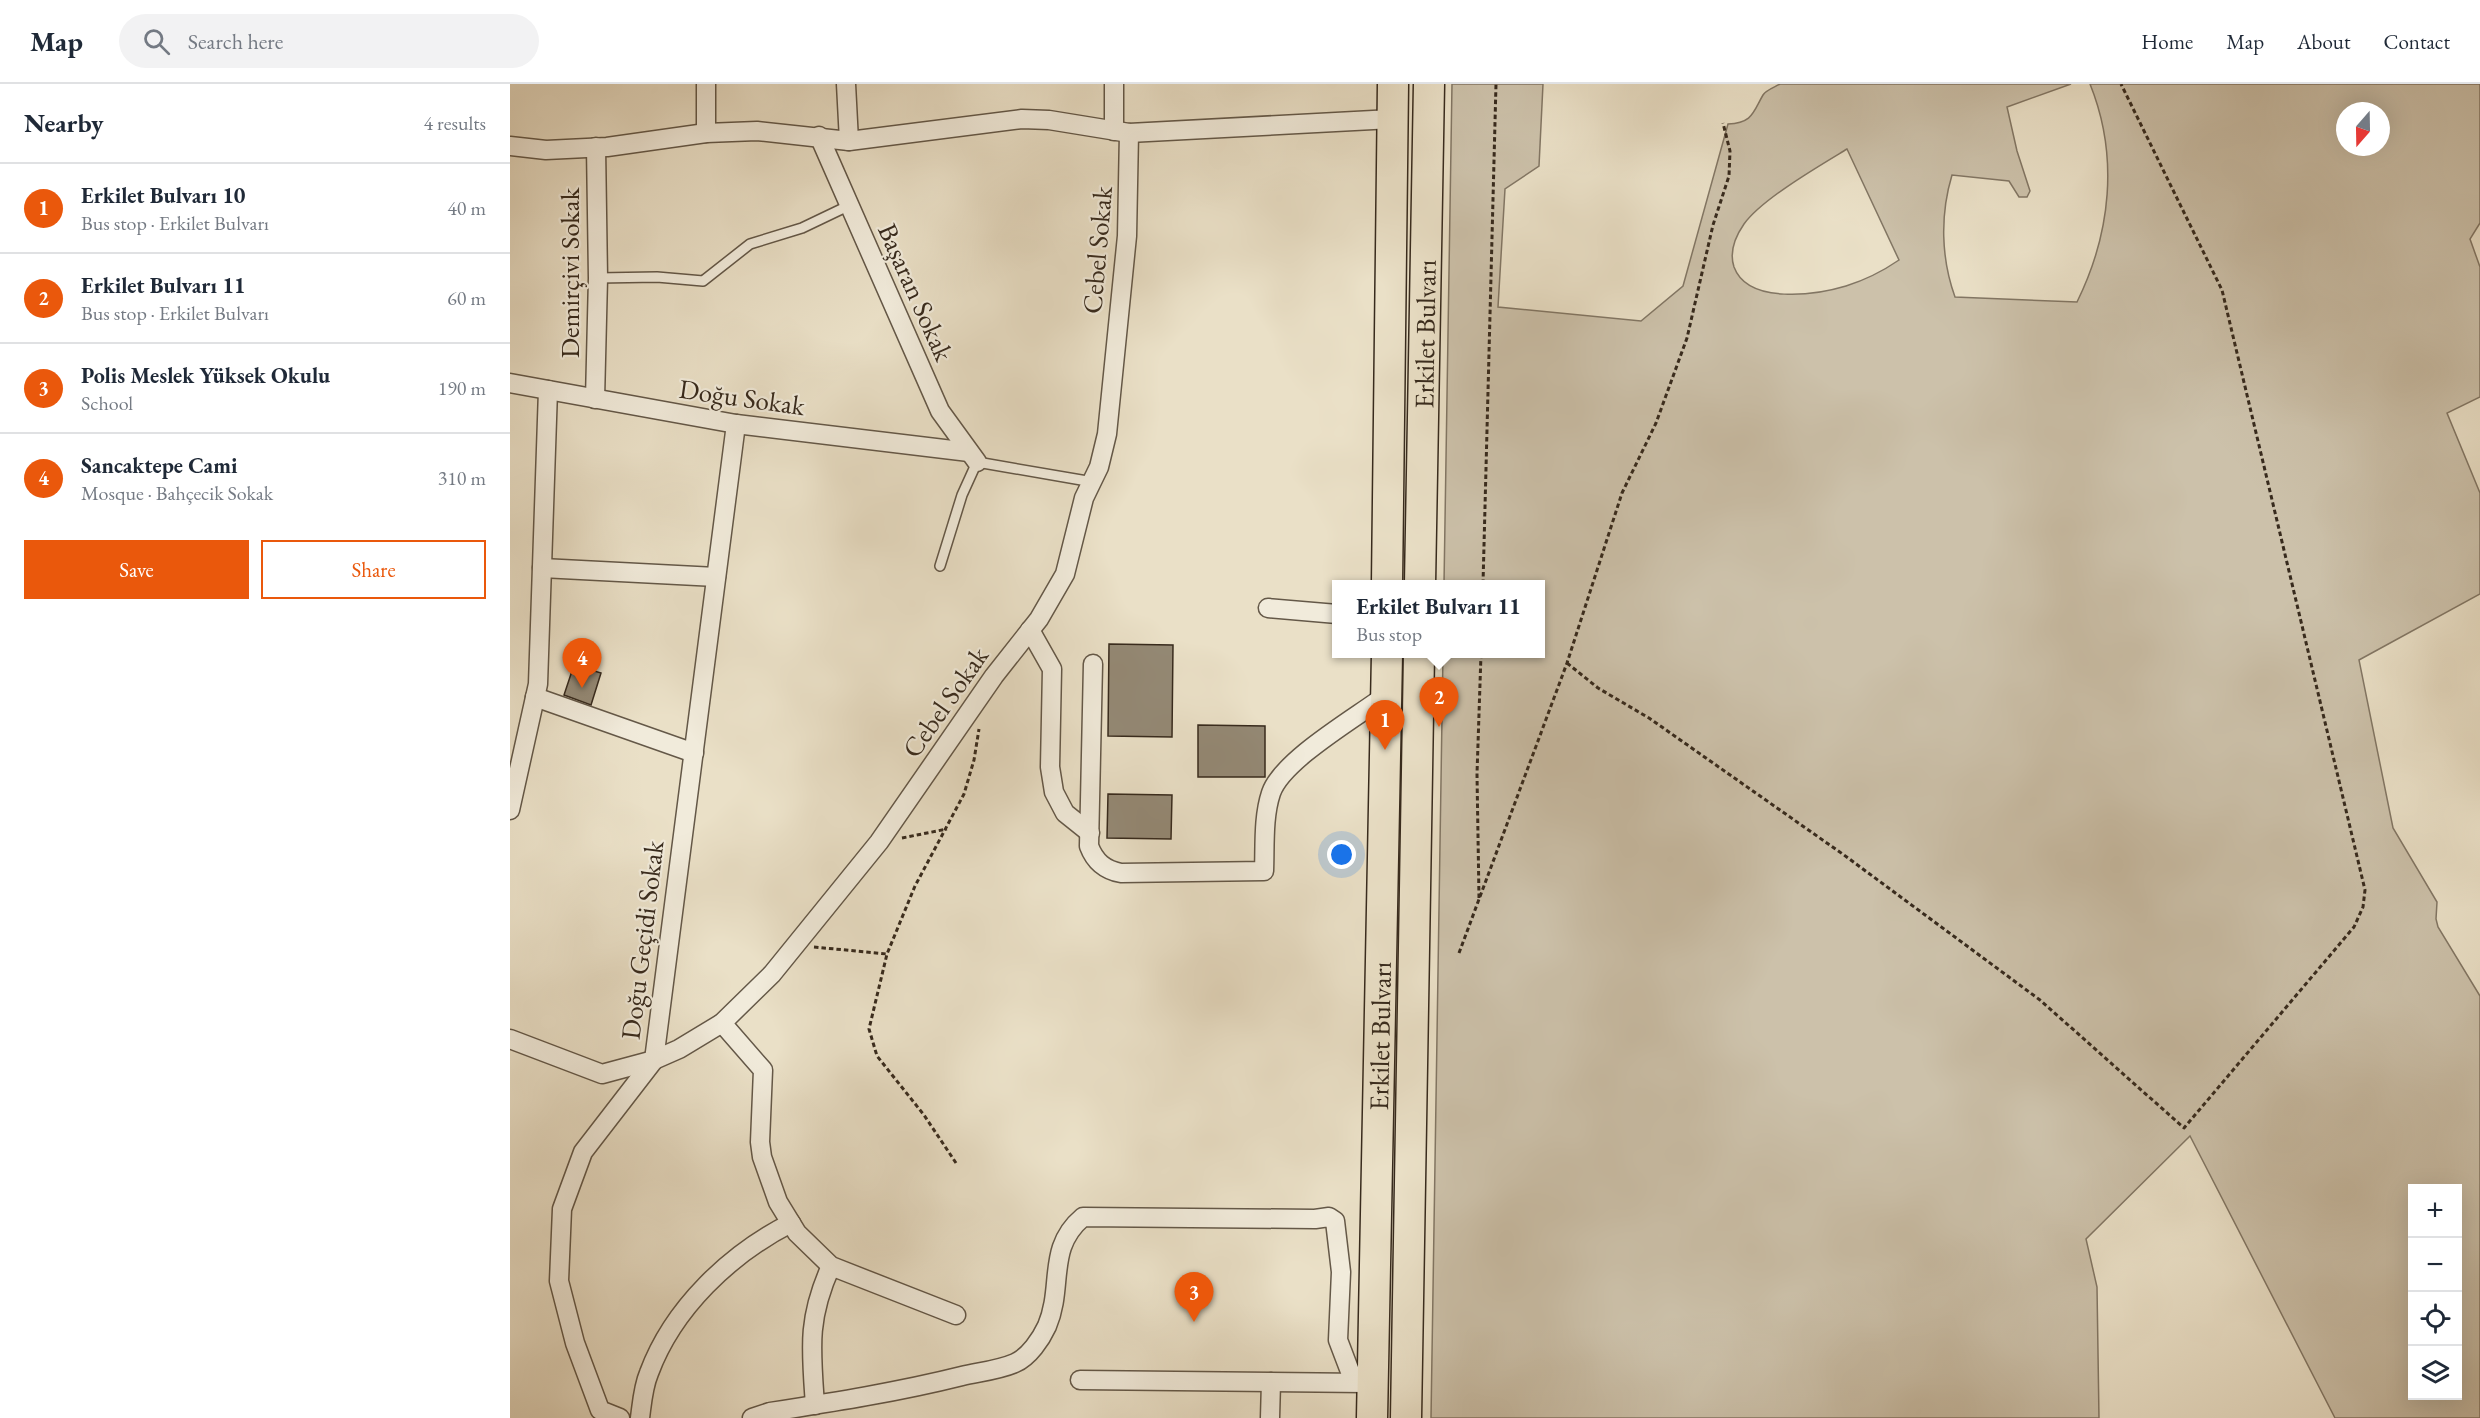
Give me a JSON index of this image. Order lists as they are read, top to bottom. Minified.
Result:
{"streets":{"main road":["Erkilet Bulvarı"],"street":["Cebel Sokak","Demirçivi Sokak","Başaran Sokak","Doğu Sokak","Doğu Geçidi Sokak"]},"crossings":[["Cebel Sokak","Doğu Geçidi Sokak"],["Demirçivi Sokak","Doğu Sokak"],["Başaran Sokak","Doğu Sokak"],["Doğu Sokak","Doğu Geçidi Sokak"]],"north":"bottom","page":{"header":"Map","search":"Search here","nav":["Home","Map","About","Contact"],"heading":["Nearby","4 results"],"list":[{"mark":"1","name":"Erkilet Bulvarı 10","note":"Bus stop · Erkilet Bulvarı","value":"40 m"},{"mark":"2","name":"Erkilet Bulvarı 11","note":"Bus stop · Erkilet Bulvarı","value":"60 m"},{"mark":"3","name":"Polis Meslek Yüksek Okulu","note":"School","value":"190 m"},{"mark":"4","name":"Sancaktepe Cami","note":"Mosque · Bahçecik Sokak","value":"310 m"}],"buttons":["Save","Share"],"popup":["Erkilet Bulvarı 11","Bus stop"],"pins":["4","2","1","3"],"map_buttons":["+","−"]}}
